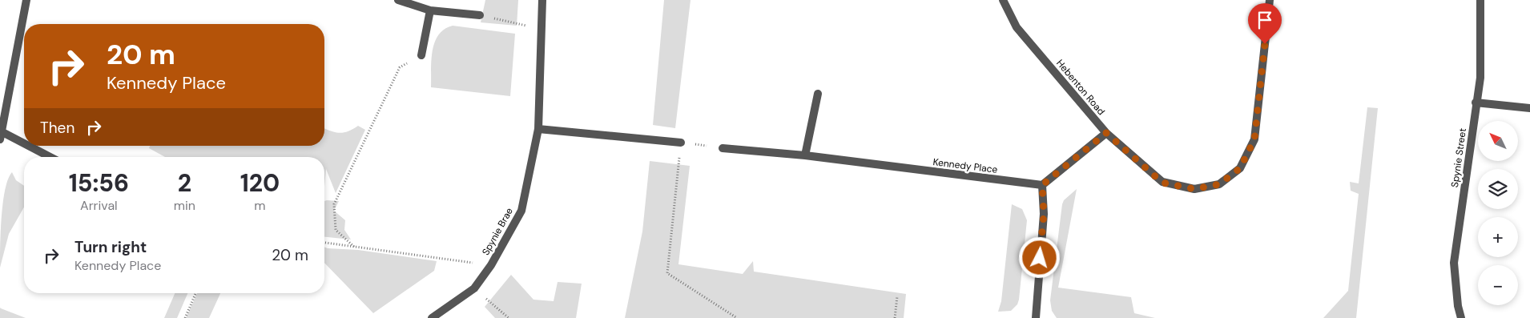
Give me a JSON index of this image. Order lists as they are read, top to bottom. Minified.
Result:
{"streets":{"street":["Hebenton Road","Spynie Street","Kennedy Place","Spynie Brae"]},"north":"top left","page":{"turn":["20 m","Kennedy Place"],"then":"Then","map_buttons":["+","−"],"eta":["15:56","Arrival","2","min","120","m"],"list":[{"name":"Turn right","note":"Kennedy Place","value":"20 m"}]}}
